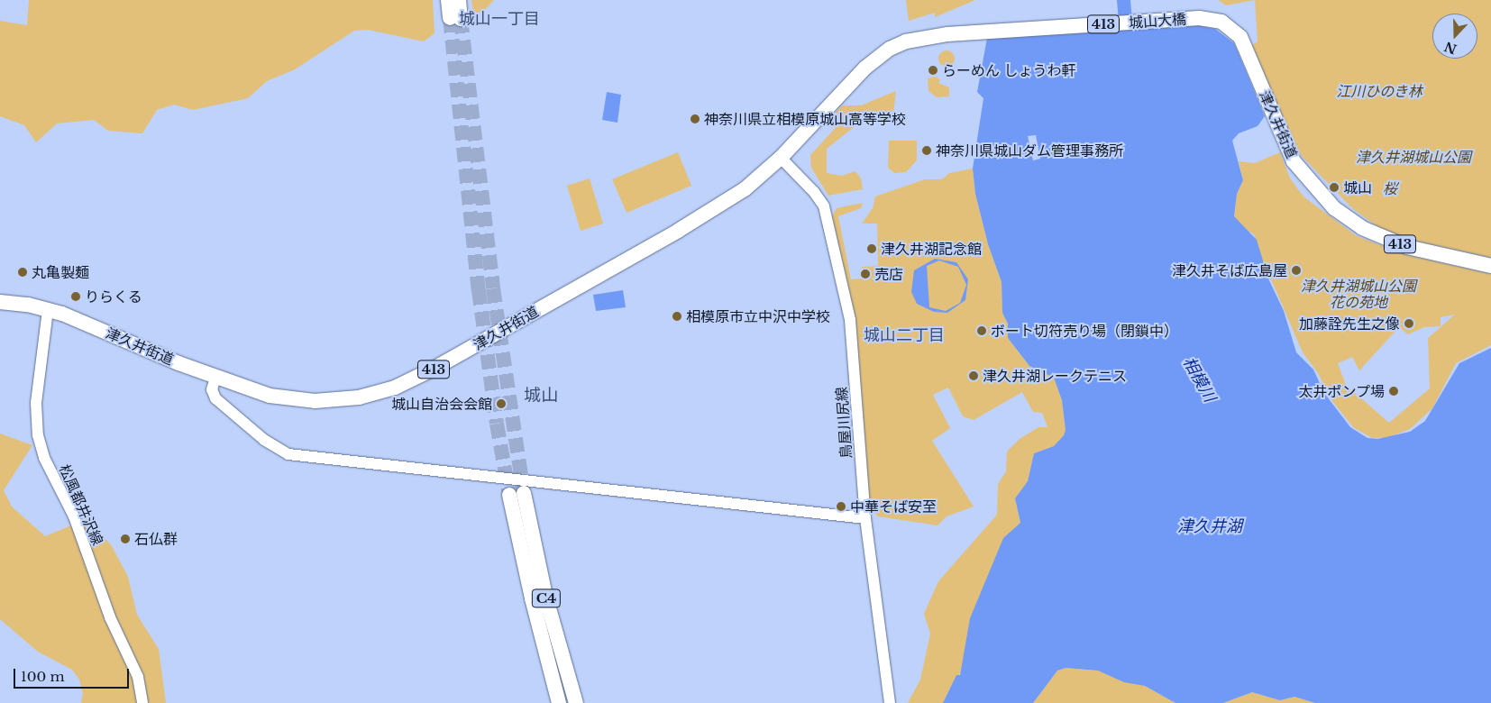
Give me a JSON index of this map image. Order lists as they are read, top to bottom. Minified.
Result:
{"streets":{"highway":["城山大橋","413","津久井街道","C4"],"street":["鳥屋川尻線","松風都井沢線"]},"crossings":[["城山大橋","津久井街道"],["津久井街道","鳥屋川尻線"],["津久井街道","松風都井沢線"]],"districts":["城山一丁目","城山二丁目","城山"],"water":["相模川","津久井湖"],"parks":["江川ひのき林","津久井湖城山公園","桜","津久井湖城山公園 花の苑地"],"places":["らーめん しょうわ軒","神奈川県立相模原城山高等学校","神奈川県城山ダム管理事務所","城山","津久井湖記念館","津久井そば広島屋","丸亀製麺","売店","りらくる","相模原市立中沢中学校","加藤詮先生之像","ボート切符売り場（閉鎖中）","津久井湖レークテニス","太井ポンプ場","城山自治会会館","中華そば安至","石仏群"],"scale_bar":"100 m","north":"bottom"}
